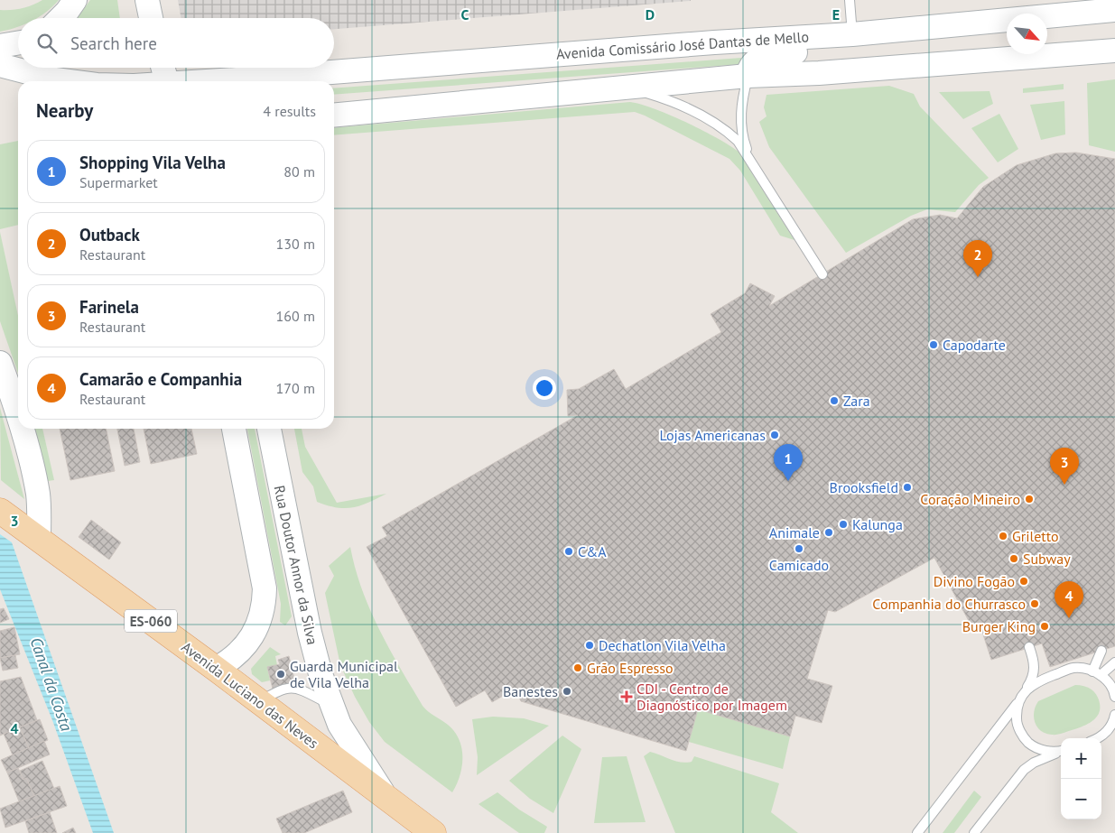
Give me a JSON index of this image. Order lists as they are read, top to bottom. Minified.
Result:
{"streets":{"main road":["Avenida Comissário José Dantas de Mello","Rua Doutor Annor da Silva","ES-060","Avenida Luciano das Neves"]},"crossings":[["Rua Doutor Annor da Silva","Avenida Luciano das Neves"]],"water":["Canal da Costa"],"places":{"other":["Capodarte","Zara","Lojas Americanas","Brooksfield","Coração Mineiro","Kalunga","Animale","Griletto","Camicado","C&A","Subway","Divino Fogão","Companhia do Churrasco","Burger King","Dechatlon Vila Velha","Grão Espresso","Guarda Municipal de Vila Velha","Banestes"],"health":["CDI - Centro de Diagnóstico por Imagem"]},"north":"bottom right","page":{"search":"Search here","heading":["Nearby","4 results"],"list":[{"mark":"1","name":"Shopping Vila Velha","note":"Supermarket","value":"80 m"},{"mark":"2","name":"Outback","note":"Restaurant","value":"130 m"},{"mark":"3","name":"Farinela","note":"Restaurant","value":"160 m"},{"mark":"4","name":"Camarão e Companhia","note":"Restaurant","value":"170 m"}],"pins":["2","1","3","4"],"map_buttons":["+","−"]},"grid":{"columns":["C","D","E"],"rows":["3","4"]}}
